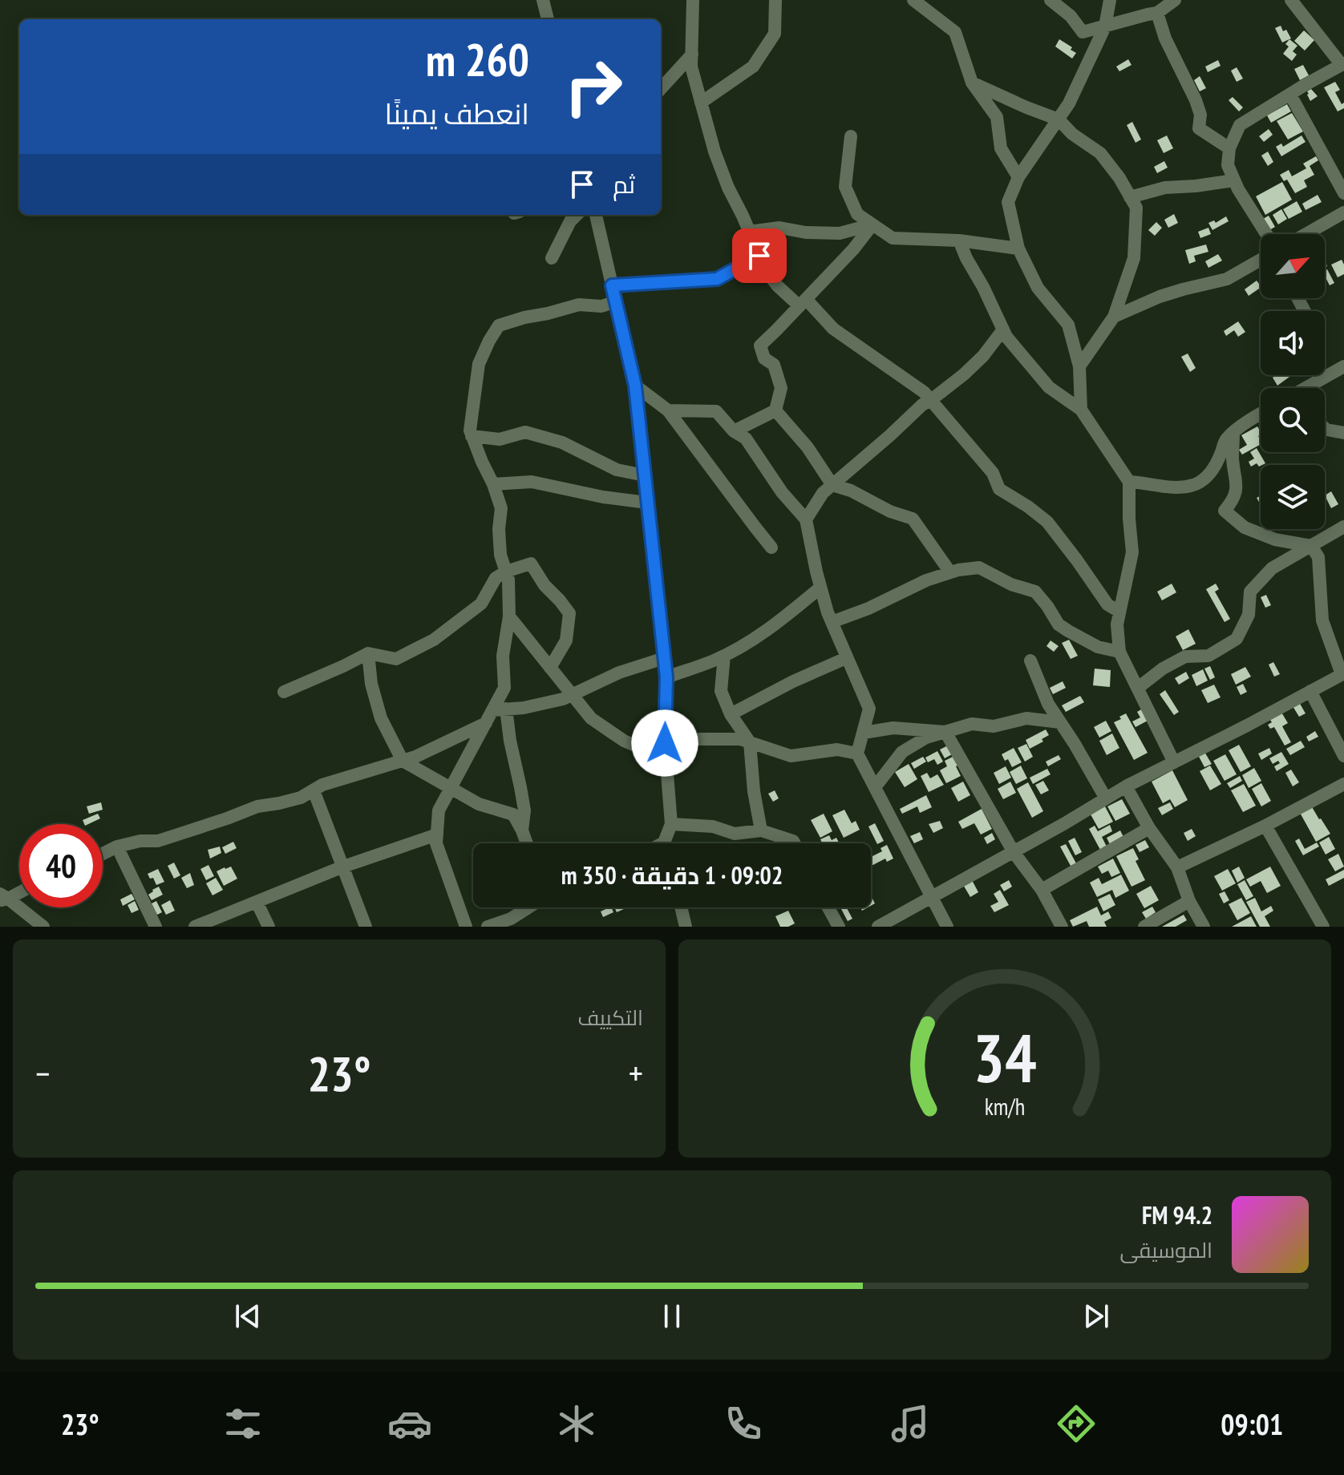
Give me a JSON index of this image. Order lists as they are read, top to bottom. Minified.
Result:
{"north":"top right","page":{"turn":["260 m","انعطف يمينًا"],"then":"ثم","limit":"40","trip":"09:02 · 1 دقيقة · 350 m","tile":"التكييف","heat":["−","23°","+"],"song":["94.2 FM","الموسيقى"],"tabs":["09:01","23°"],"gauge":["34","km/h"]}}
